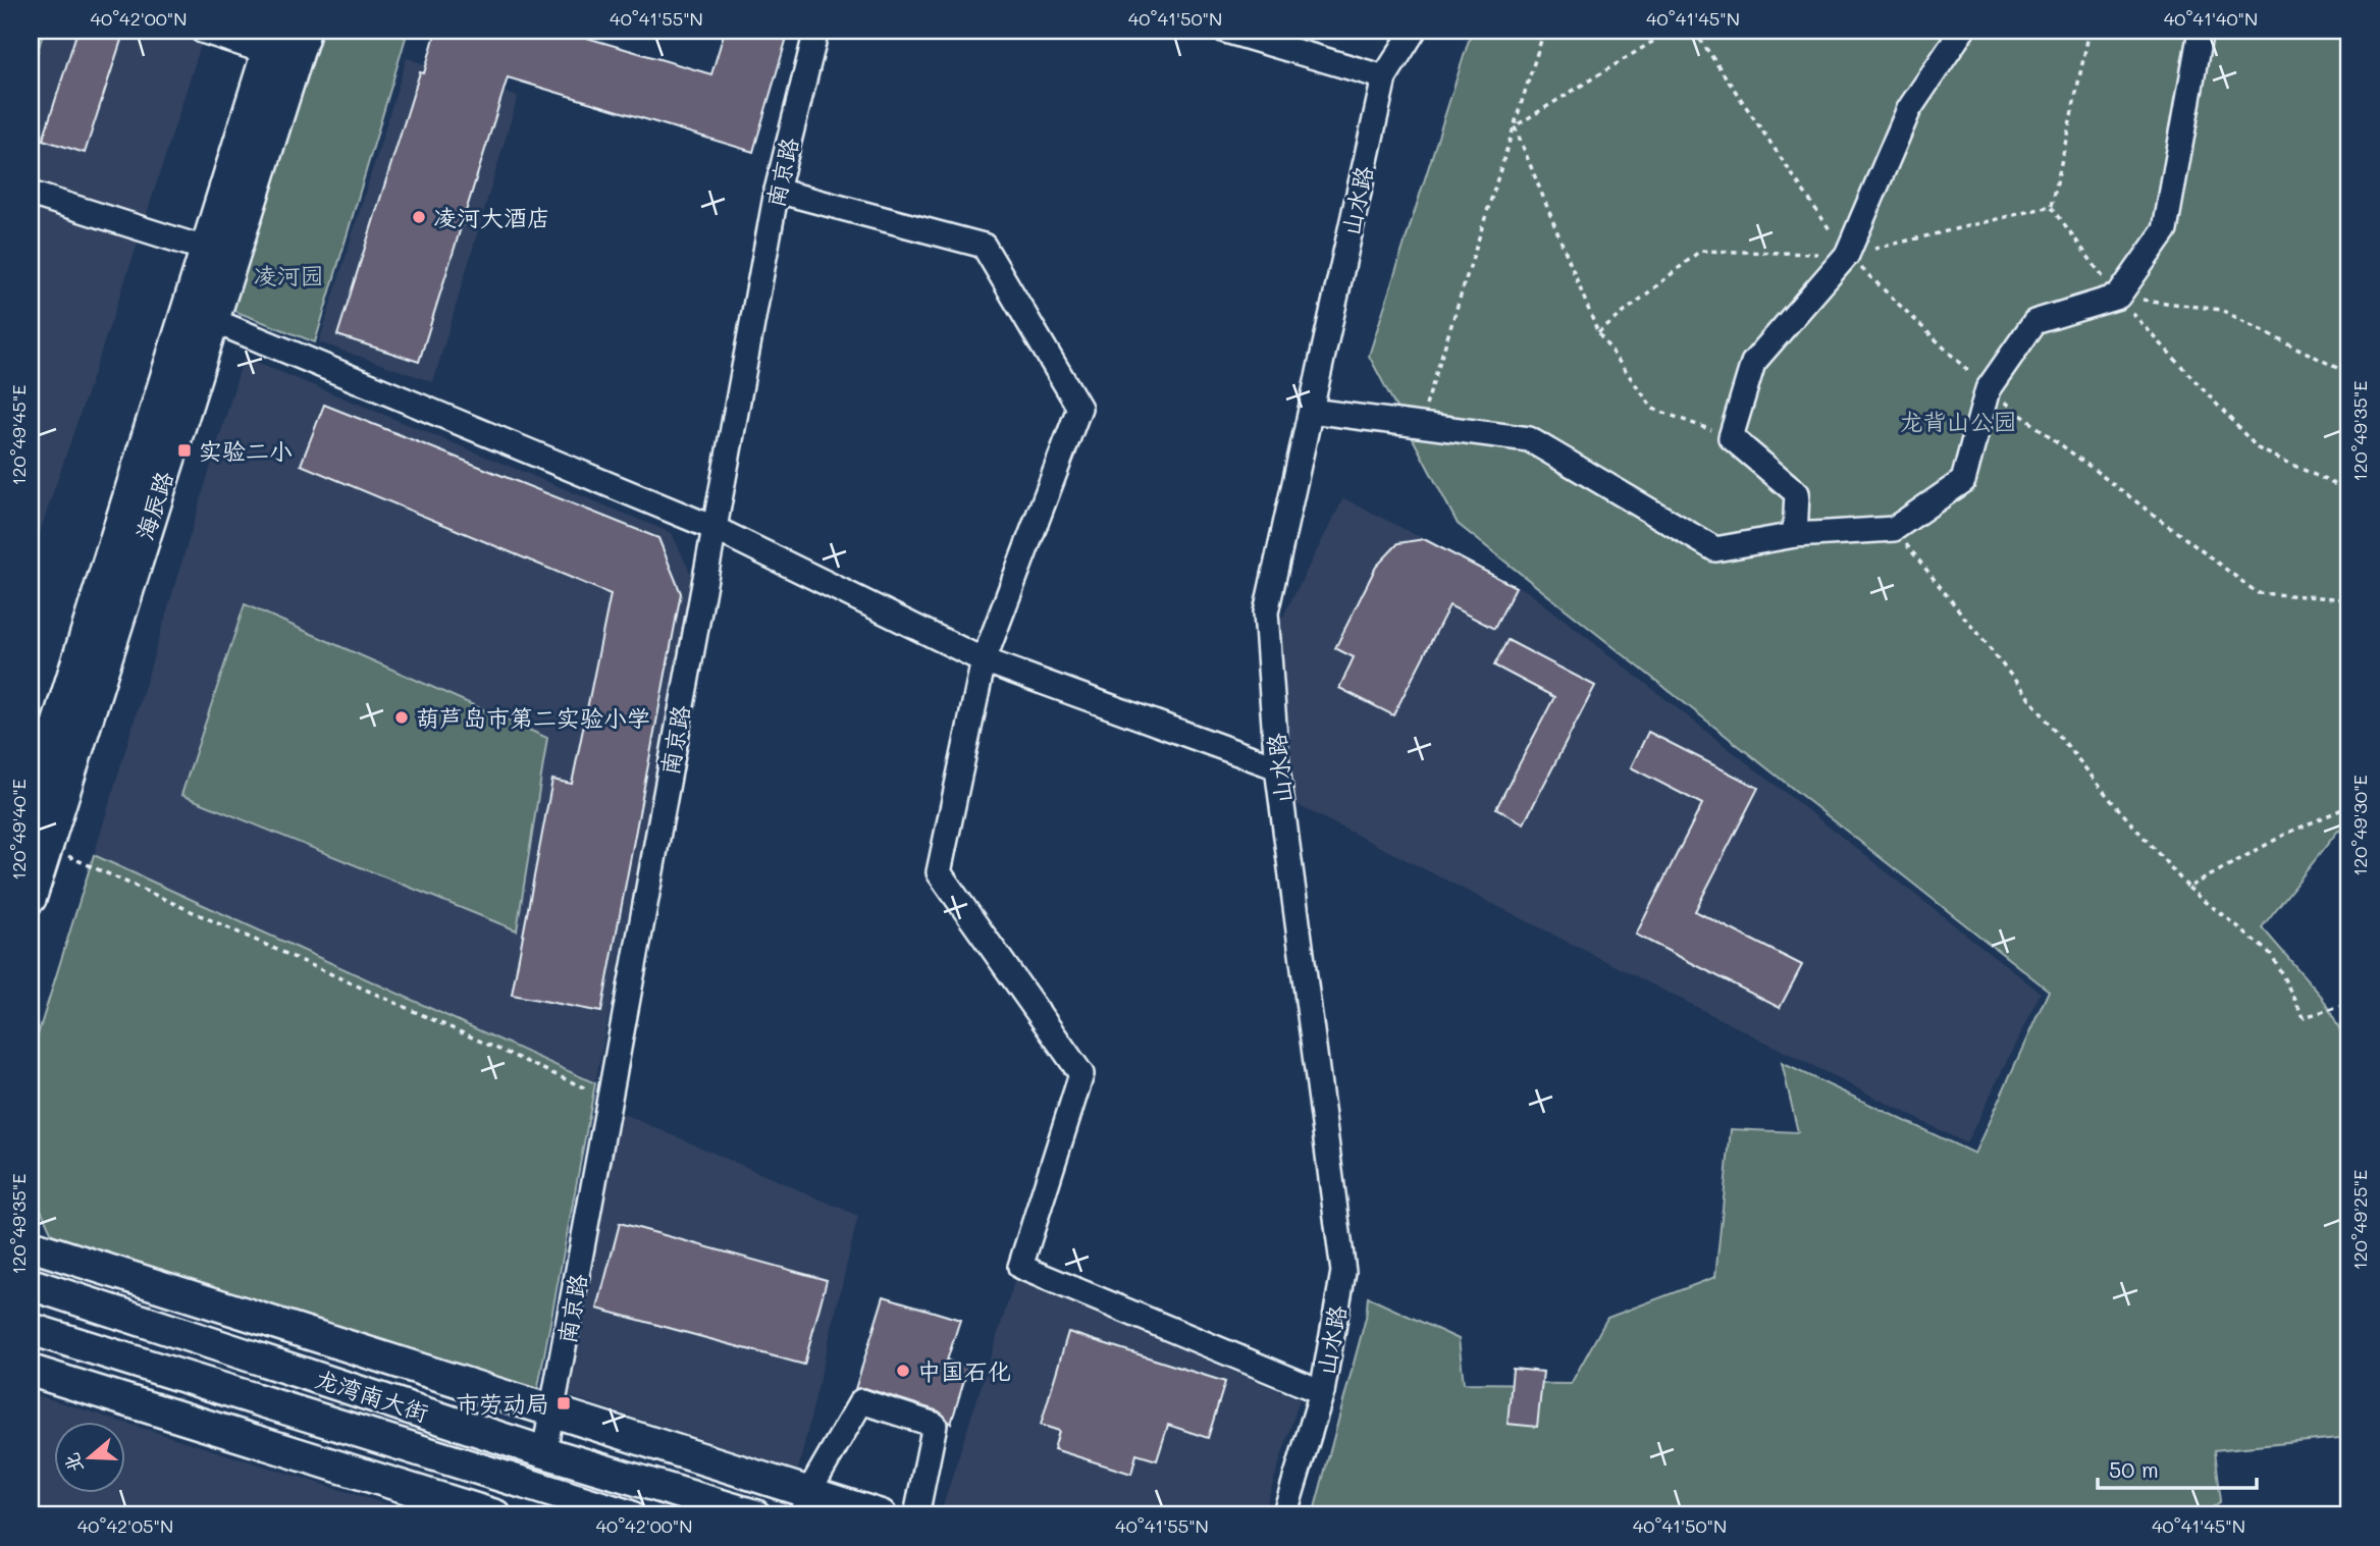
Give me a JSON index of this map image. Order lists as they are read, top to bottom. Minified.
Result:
{"streets":{"main road":["海辰路","龙湾南大街"],"street":["南京路","山水路"]},"crossings":[["南京路","龙湾南大街"]],"parks":["凌河园","龙背山公园"],"places":{"other":["凌河大酒店","葫芦岛市第二实验小学","中国石化"],"transit":["实验二小","市劳动局"]},"scale_bar":"50 m","north":"left","coordinates":["40°42'00\"N","40°41'55\"N","40°41'50\"N","40°41'45\"N","40°41'40\"N","120°49'35\"E","120°49'45\"E","120°49'30\"E","120°49'40\"E","120°49'25\"E","40°42'05\"N"]}
